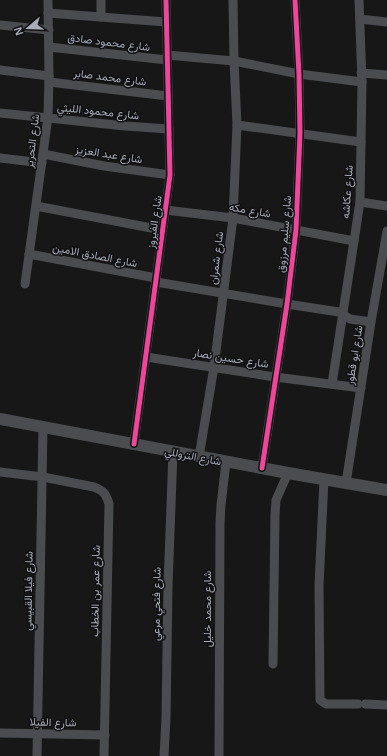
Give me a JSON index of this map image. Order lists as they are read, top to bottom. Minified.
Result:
{"streets":{"street":["شارع محمود صادق","شارع محمد صابر","شارع محمود الليثي","شارع التحرير","شارع عبد العزيز","شارع عكاشه","شارع مكه","شارع الفيروز","شارع سليم مرزوق","شارع الصادق الامين","شارع شمران","شارع ابو قطور","شارع حسين نصار","شارع التروللي","شارع فيلا القبيسي","شارع عمر بن الخطاب","شارع فتحي مرعي","شارع محمد خليل","شارع الفيلا"]},"crossings":[["شارع محمود صادق","شارع التحرير"],["شارع محمود صادق","شارع عكاشه"],["شارع محمود صادق","شارع الفيروز"],["شارع محمود صادق","شارع سليم مرزوق"],["شارع محمود صادق","شارع شمران"],["شارع محمد صابر","شارع التحرير"],["شارع محمد صابر","شارع الفيروز"],["شارع محمود الليثي","شارع التحرير"],["شارع محمود الليثي","شارع الفيروز"],["شارع التحرير","شارع عبد العزيز"],["شارع التحرير","شارع الصادق الامين"],["شارع عبد العزيز","شارع الفيروز"],["شارع عكاشه","شارع مكه"],["شارع عكاشه","شارع الصادق الامين"],["شارع عكاشه","شارع حسين نصار"],["شارع مكه","شارع الفيروز"],["شارع مكه","شارع سليم مرزوق"],["شارع مكه","شارع شمران"],["شارع الفيروز","شارع الصادق الامين"],["شارع الفيروز","شارع حسين نصار"],["شارع الفيروز","شارع التروللي"],["شارع سليم مرزوق","شارع الصادق الامين"],["شارع سليم مرزوق","شارع حسين نصار"],["شارع سليم مرزوق","شارع التروللي"],["شارع الصادق الامين","شارع شمران"],["شارع الصادق الامين","شارع ابو قطور"],["شارع شمران","شارع حسين نصار"],["شارع شمران","شارع التروللي"],["شارع ابو قطور","شارع حسين نصار"],["شارع ابو قطور","شارع التروللي"],["شارع التروللي","شارع فيلا القبيسي"],["شارع التروللي","شارع فتحي مرعي"],["شارع التروللي","شارع محمد خليل"],["شارع فيلا القبيسي","شارع عمر بن الخطاب"],["شارع فيلا القبيسي","شارع الفيلا"],["شارع عمر بن الخطاب","شارع الفيلا"]],"north":"left"}
